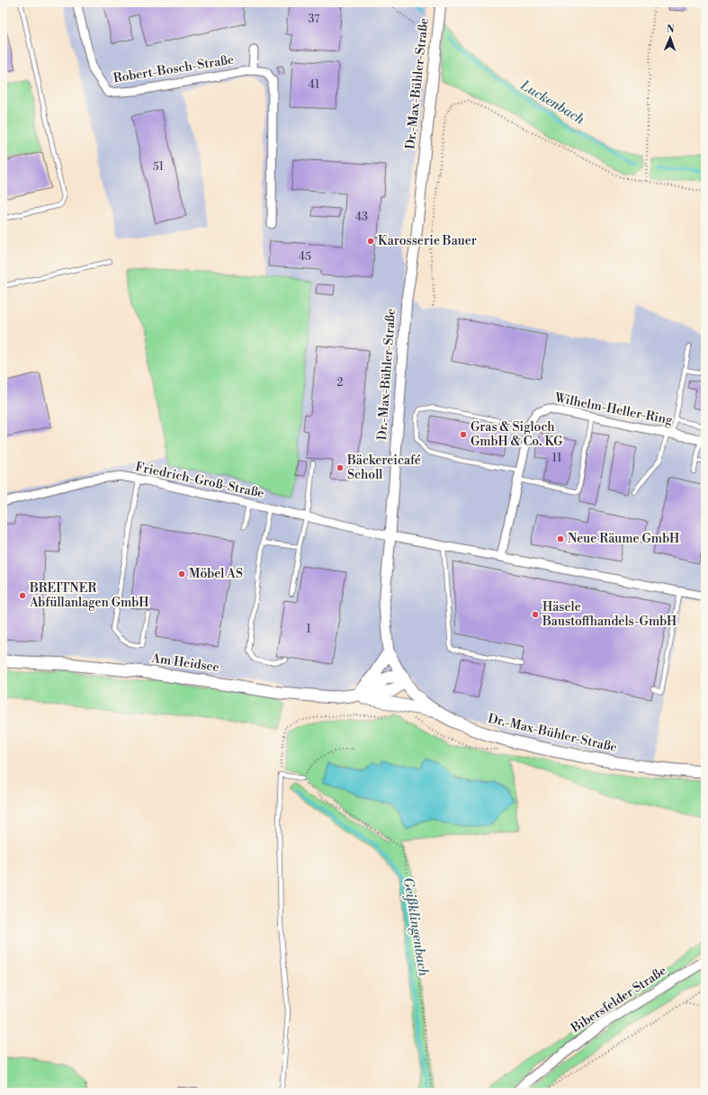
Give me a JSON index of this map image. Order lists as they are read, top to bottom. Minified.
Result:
{"streets":{"main road":["Dr.-Max-Bühler-Straße","Am Heidsee"],"street":["Robert-Bosch-Straße","Wilhelm-Heller-Ring","Friedrich-Groß-Straße","Bibersfelder Straße"]},"crossings":[["Dr.-Max-Bühler-Straße","Friedrich-Groß-Straße"],["Dr.-Max-Bühler-Straße","Am Heidsee"]],"water":["Luckenbach","Geißklingenbach"],"places":["Karosserie Bauer","Gras & Sigloch GmbH & Co. KG","Bäckereicafé Scholl","Neue Räume GmbH","Möbel AS","BREITNER Abfüllanlagen GmbH","Häsele Baustoffhandels-GmbH"],"house_numbers":["37","41","51","43","45","2","11","1"],"north":"top"}
